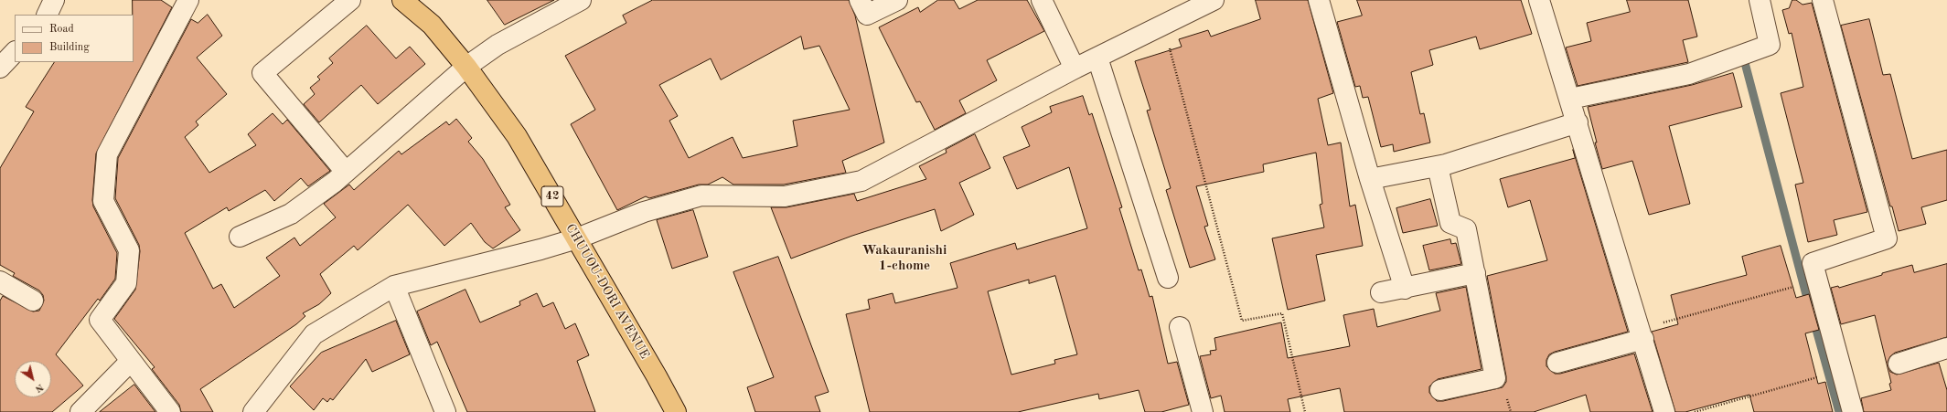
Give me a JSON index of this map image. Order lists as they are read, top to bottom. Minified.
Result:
{"streets":{"highway":["42","CHUUOU-DORI AVENUE"]},"districts":["Wakauranishi 1-chome"],"legend":["Road","Building"],"north":"bottom right"}
